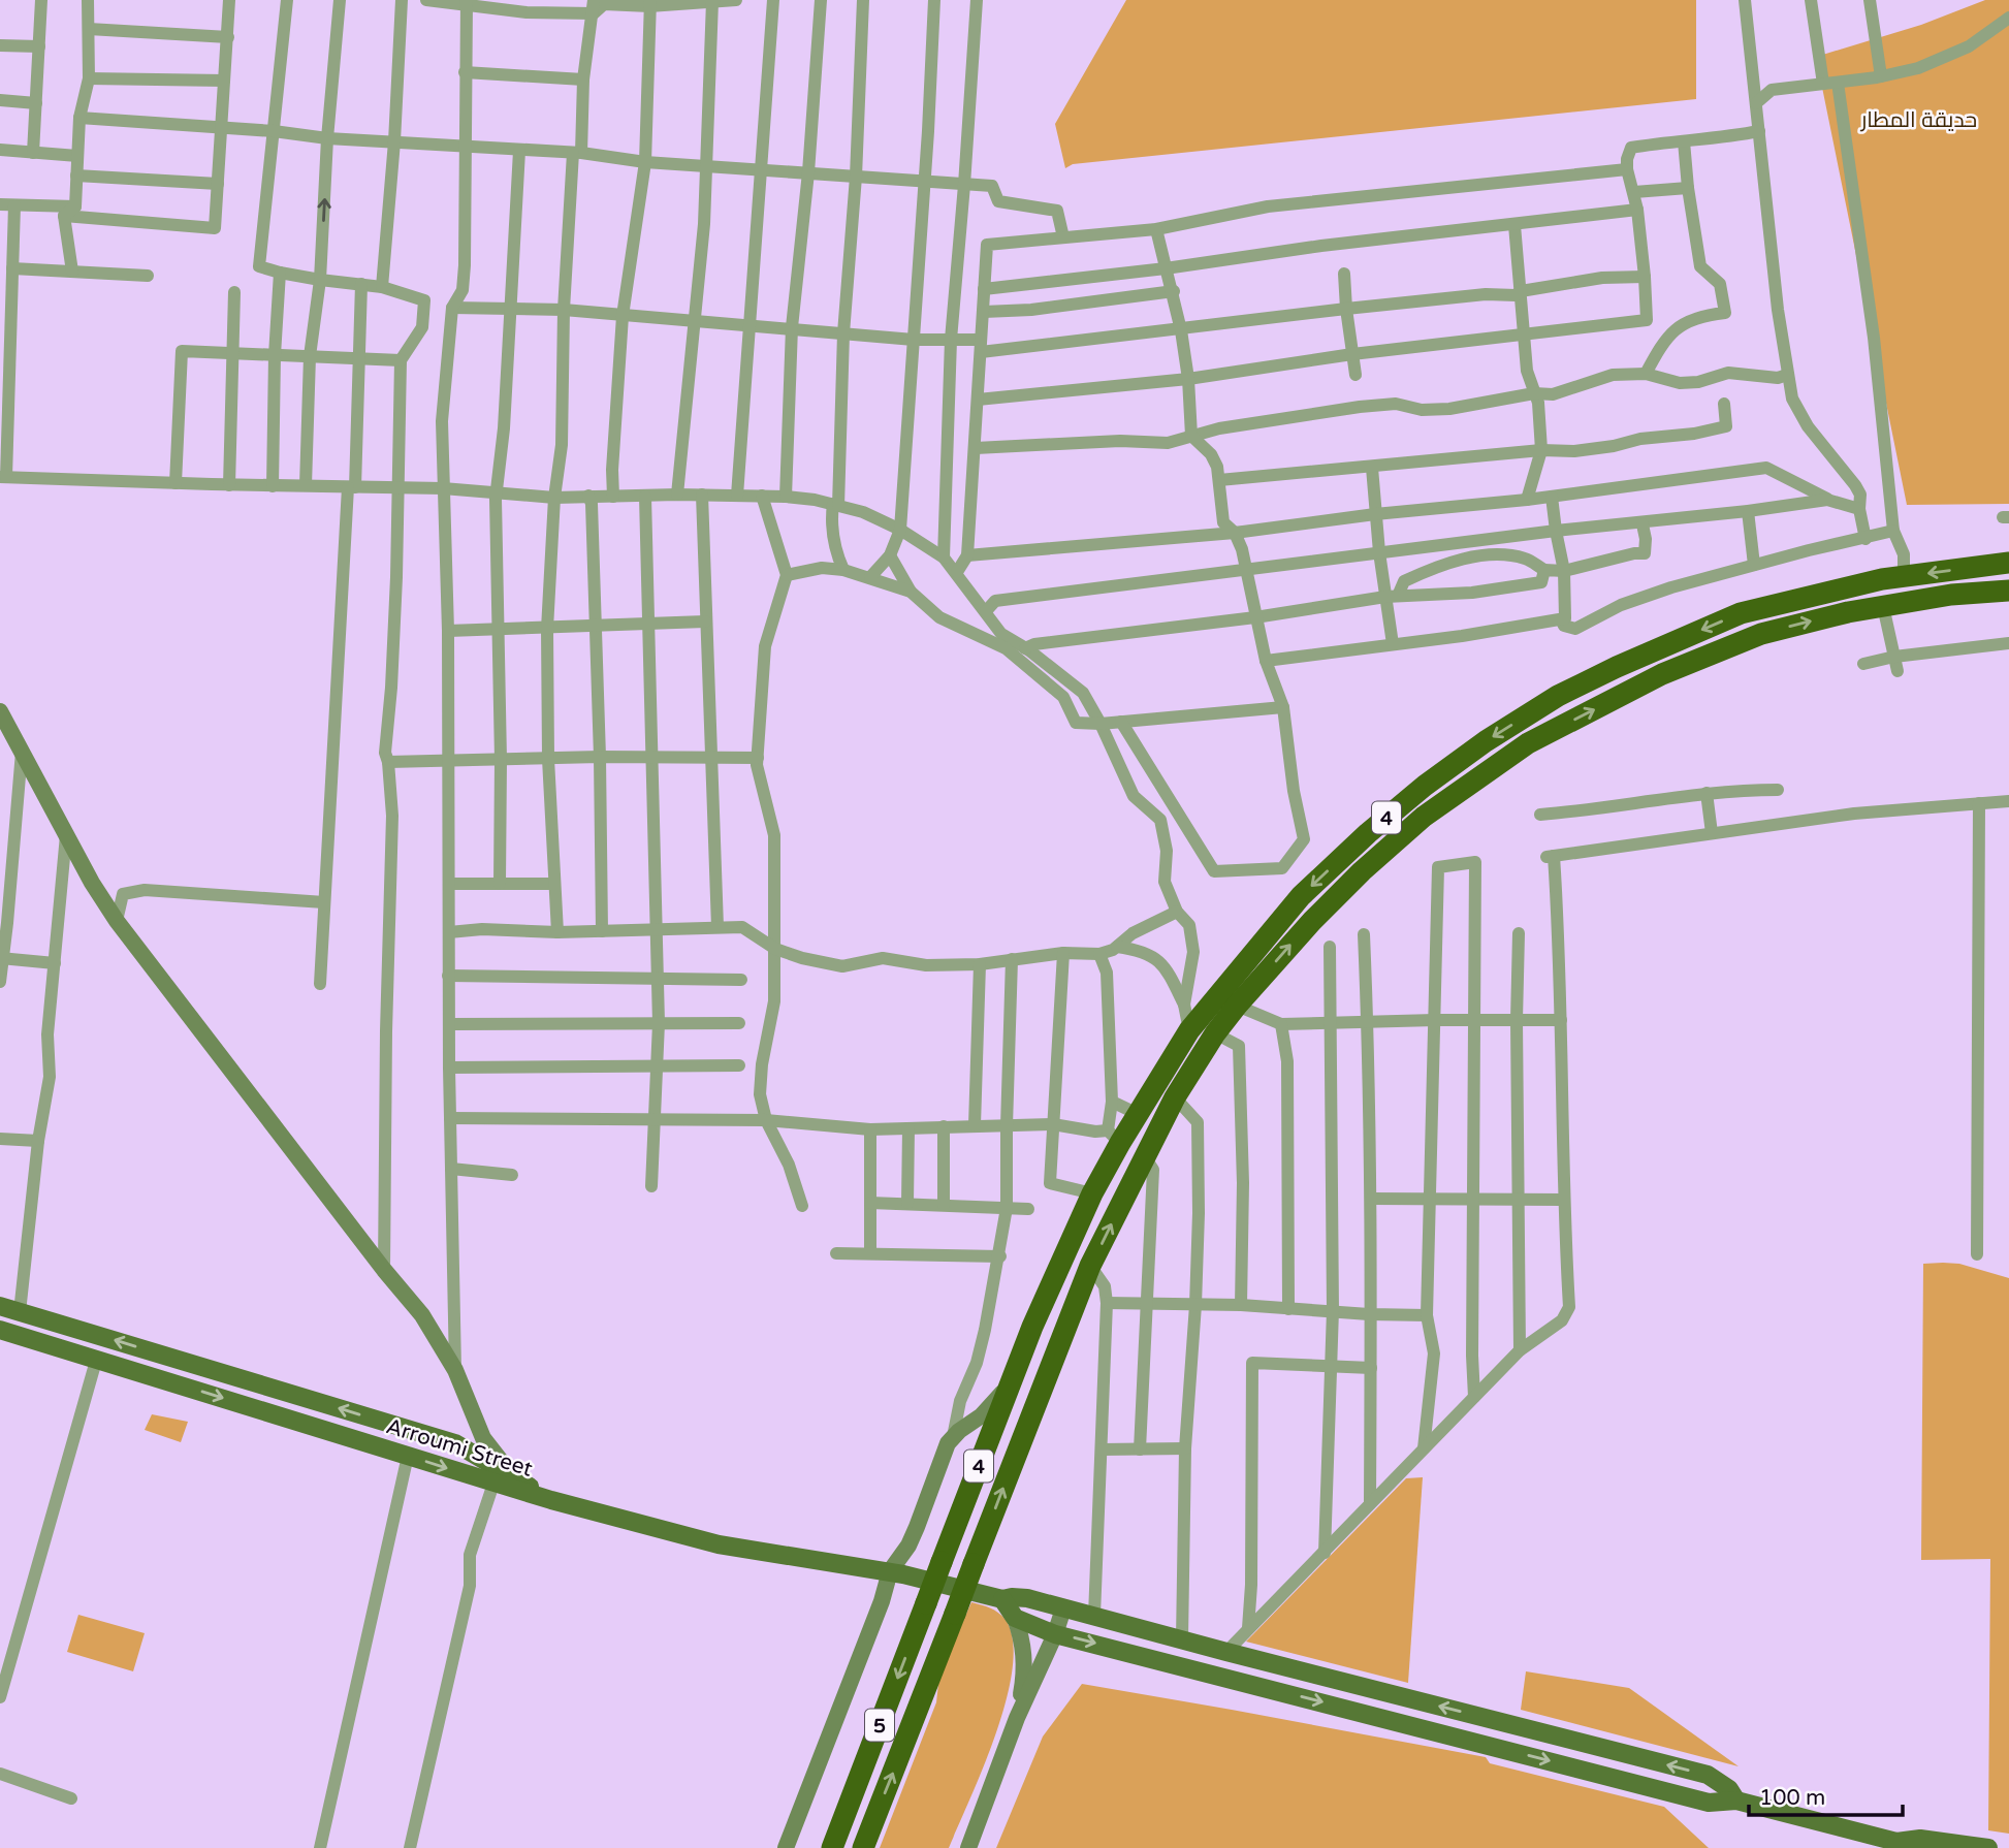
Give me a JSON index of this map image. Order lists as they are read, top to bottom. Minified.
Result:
{"streets":{"highway":["4","5"],"main road":["Arroumi Street"]},"crossings":[["4","5"]],"parks":["حديقة المطار"],"scale_bar":"100 m"}
